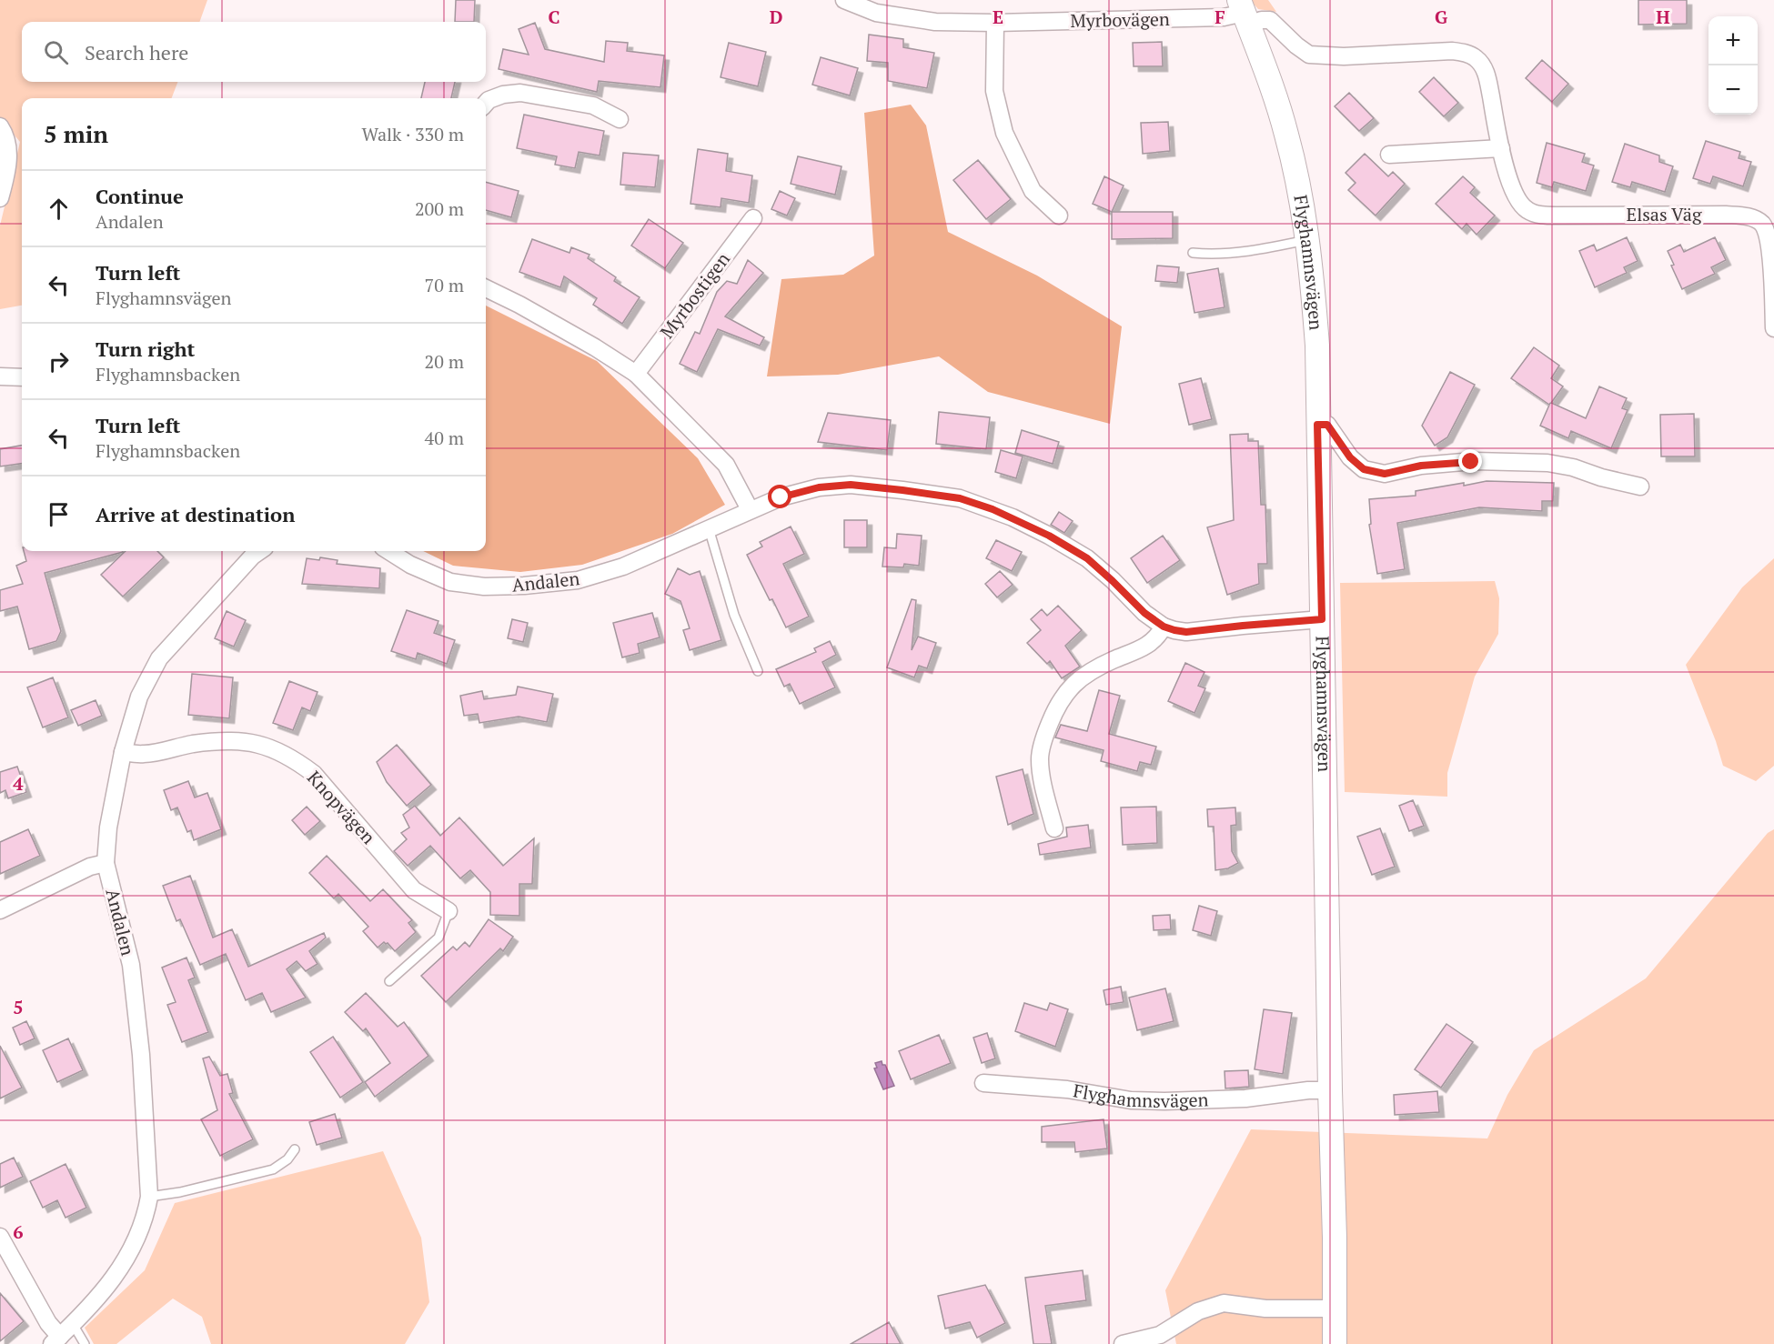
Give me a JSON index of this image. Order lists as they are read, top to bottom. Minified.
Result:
{"streets":{"street":["Myrbovägen","Elsas Väg","Flyghamnsvägen","Myrbostigen","Andalen","Knopvägen"]},"crossings":[["Myrbovägen","Elsas Väg"],["Myrbovägen","Flyghamnsvägen"],["Elsas Väg","Flyghamnsvägen"],["Flyghamnsvägen","Andalen"],["Andalen","Knopvägen"]],"page":{"map_buttons":["+","−"],"search":"Search here","heading":["5 min","Walk · 330 m"],"list":[["Continue","Andalen","200 m"],["Turn left","Flyghamnsvägen","70 m"],["Turn right","Flyghamnsbacken","20 m"],["Turn left","Flyghamnsbacken","40 m"],"Arrive at destination"]},"grid":{"columns":["C","D","E","F","G","H"],"rows":["4","5","6"]}}
